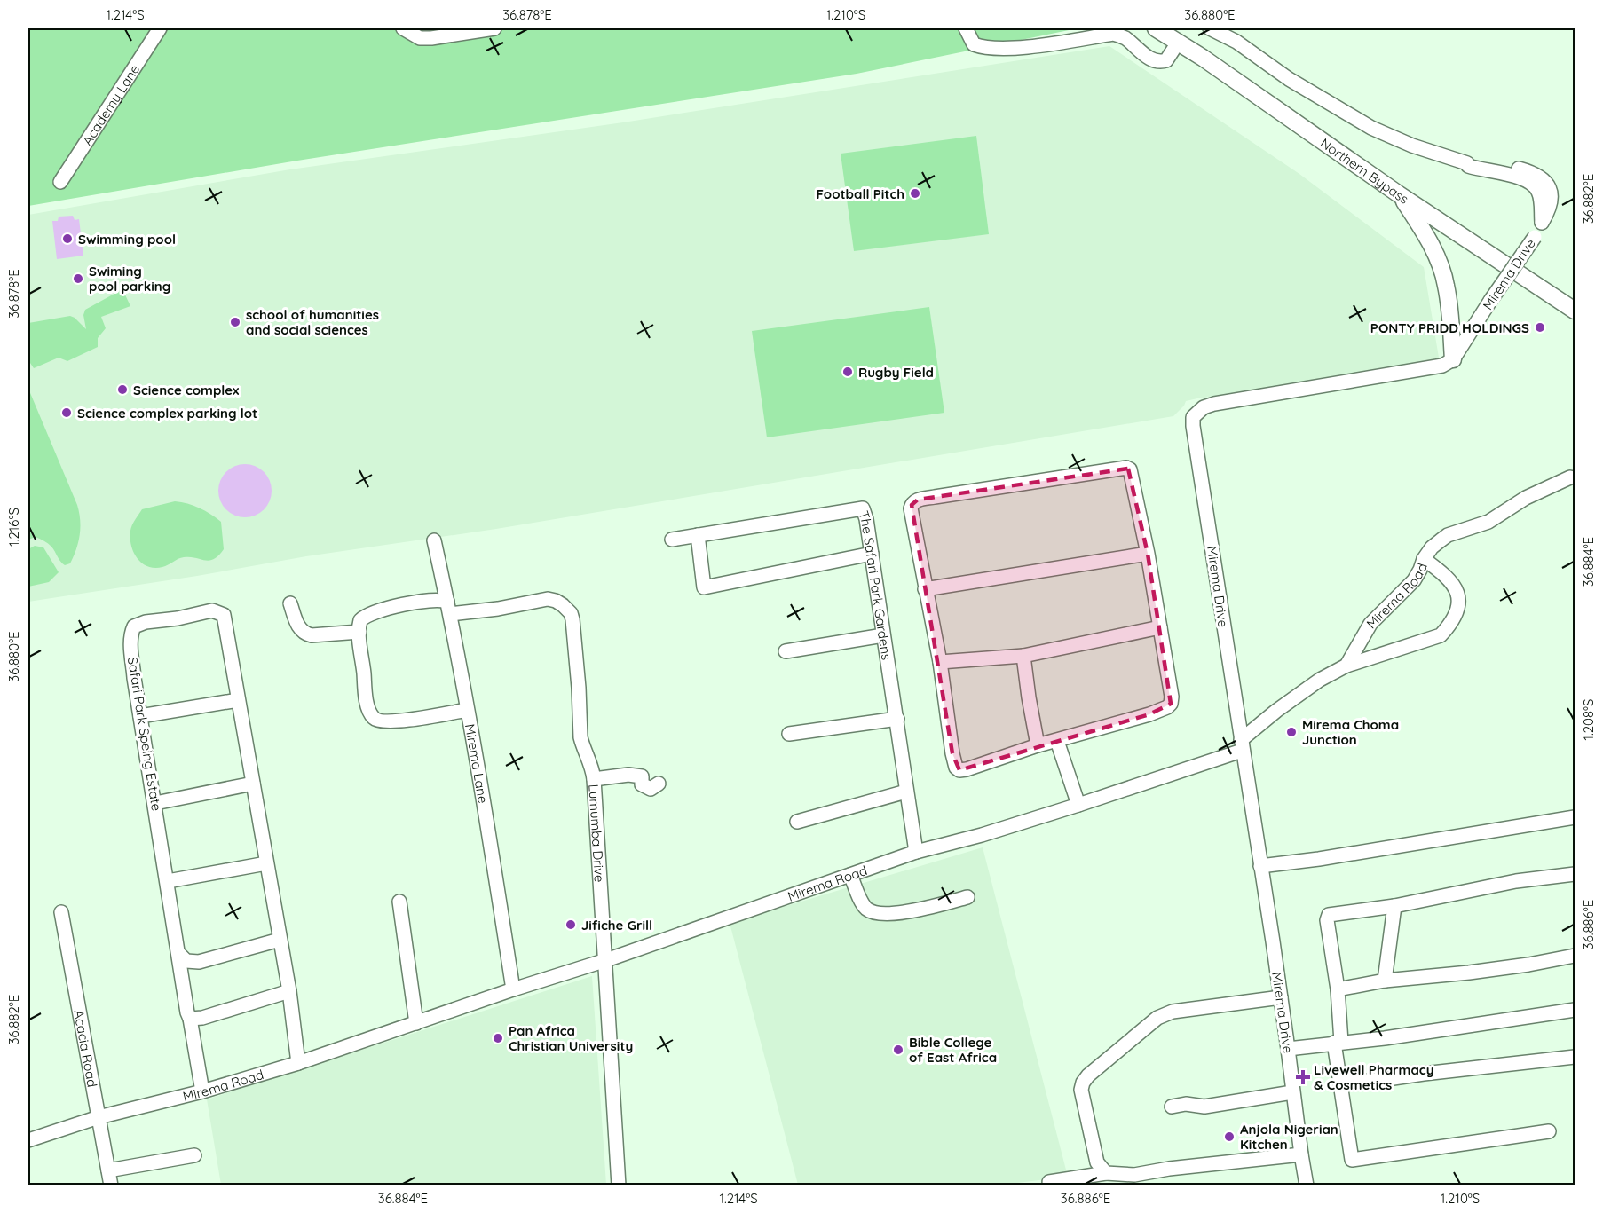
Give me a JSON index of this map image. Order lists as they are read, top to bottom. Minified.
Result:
{"streets":{"main road":["Northern Bypass"],"street":["Academy Lane","Mirema Drive","The Safari Park Gardens","Mirema Road","Safari Park Speing Estate","Mirema Lane","Lumumba Drive","Acacia Road"]},"crossings":[["Mirema Drive","Mirema Road"],["The Safari Park Gardens","Mirema Road"],["Mirema Road","Safari Park Speing Estate"],["Mirema Road","Mirema Lane"],["Mirema Road","Lumumba Drive"],["Mirema Road","Acacia Road"],["Mirema Lane","Lumumba Drive"]],"places":{"other":["Football Pitch","Swimming pool","Swiming pool parking","school of humanities and social sciences","PONTY PRIDD HOLDINGS","Rugby Field","Science complex","Science complex parking lot","Mirema Choma Junction","Jifiche Grill","Pan Africa Christian University","Bible College of East Africa","Anjola Nigerian Kitchen"],"health":["Livewell Pharmacy & Cosmetics"]},"coordinates":["1.214°S","36.878°E","1.210°S","36.880°E","36.882°E","1.216°S","36.884°E","1.208°S","36.886°E"]}
